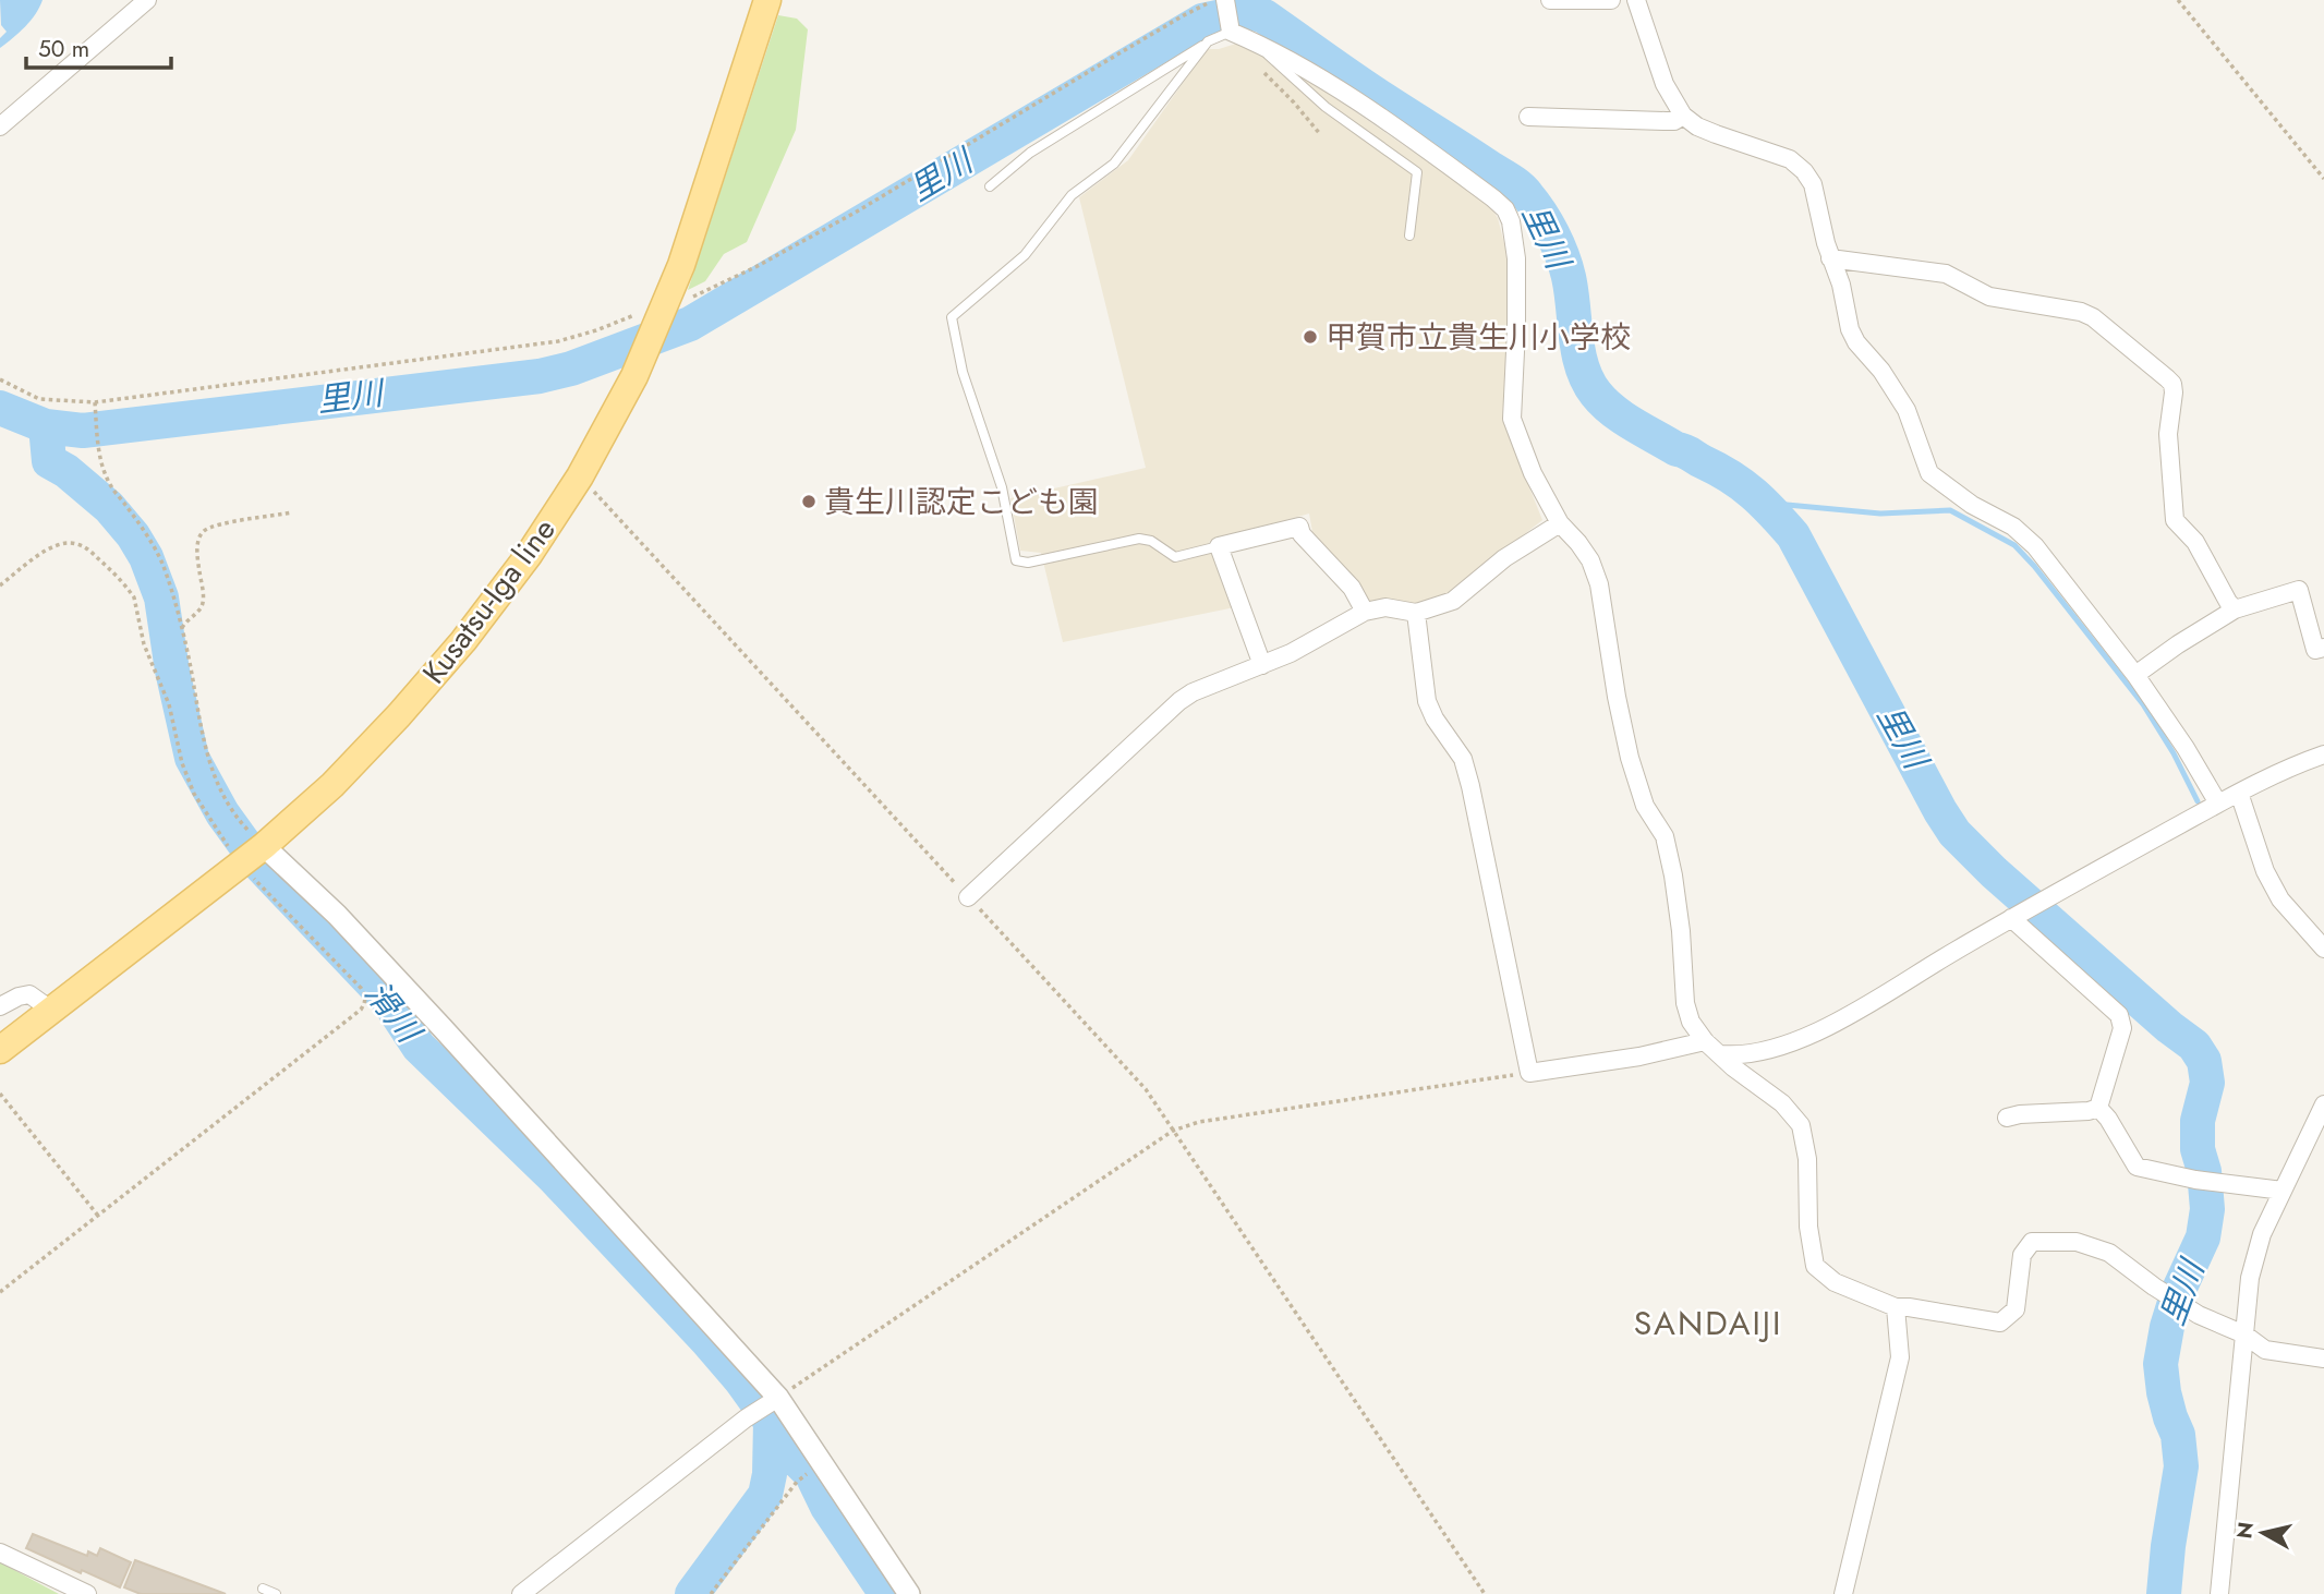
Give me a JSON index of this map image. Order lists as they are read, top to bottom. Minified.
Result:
{"streets":{"main road":["Kusatsu-Iga line"]},"districts":["SANDAIJI"],"water":["里川","滑川"],"places":["甲賀市立貴生川小学校","貴生川認定こども園"],"scale_bar":"50 m","north":"left"}
